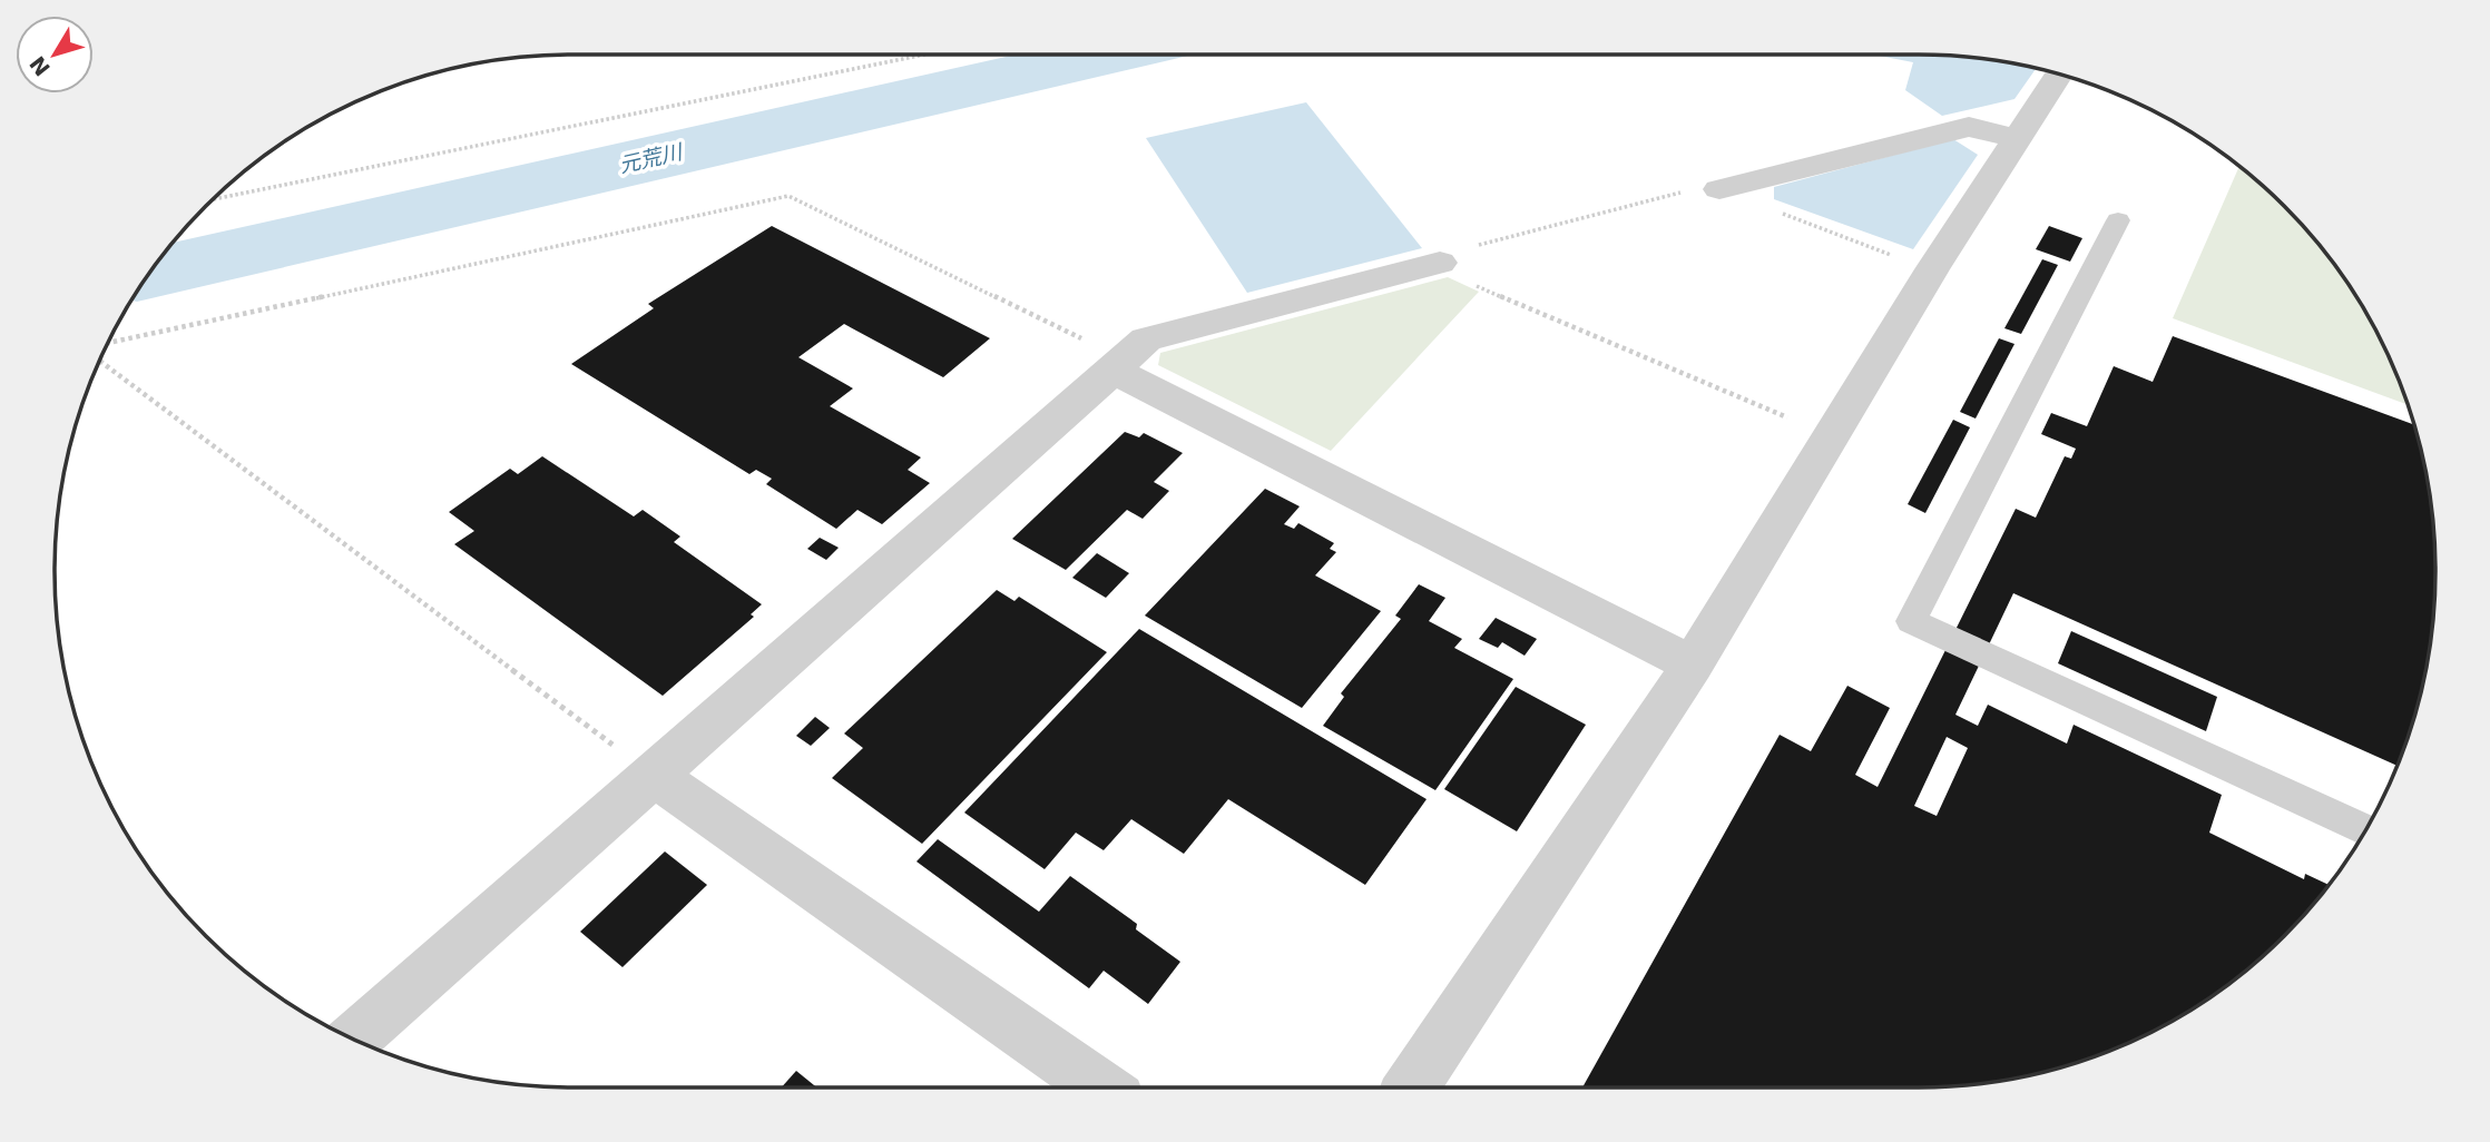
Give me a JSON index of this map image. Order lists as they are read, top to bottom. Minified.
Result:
{"water":["元荒川"],"north":"bottom left"}
